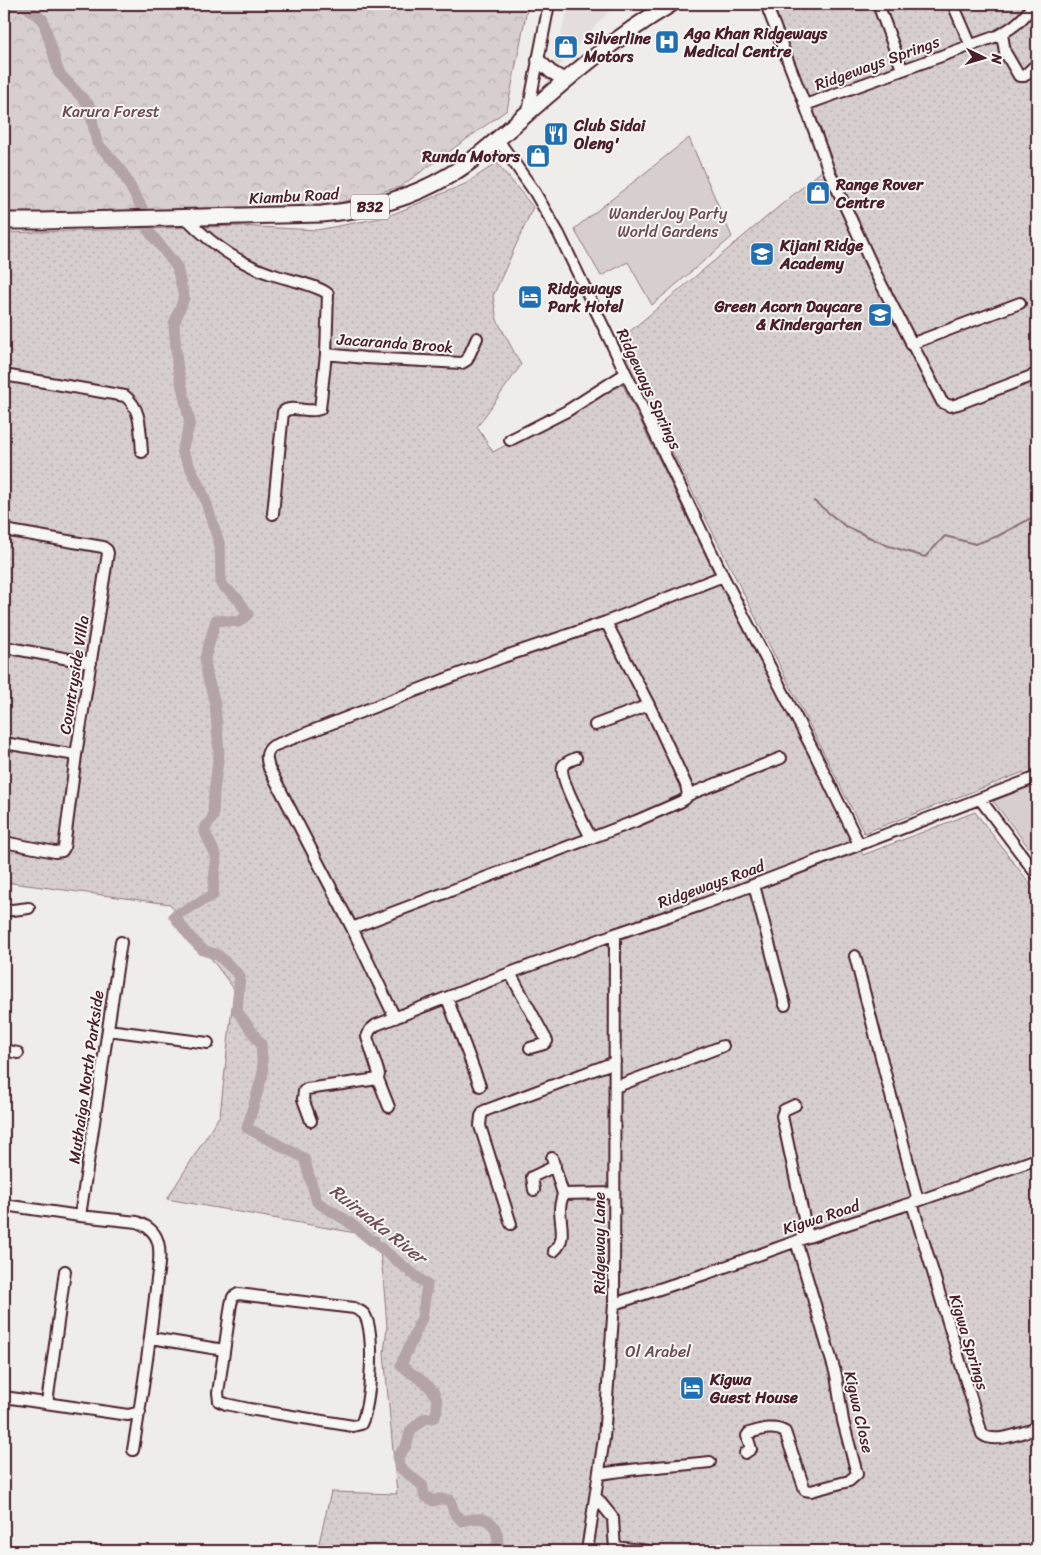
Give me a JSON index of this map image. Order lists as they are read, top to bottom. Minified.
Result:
{"streets":{"highway":["Kiambu Road","B32"],"street":["Ridgeways Springs","Jacaranda Brook","Countryside Villa","Ridgeways Road","Muthaiga North Parkside","Kigwa Road","Ridgeway Lane","Kigwa Springs","Kigwa Close"]},"crossings":[["Ridgeways Springs","Kiambu Road"],["Ridgeways Springs","Ridgeways Road"],["Kiambu Road","Jacaranda Brook"],["Ridgeways Road","Ridgeway Lane"],["Kigwa Road","Ridgeway Lane"],["Kigwa Road","Kigwa Springs"],["Kigwa Road","Kigwa Close"]],"water":["Ruiruaka River"],"parks":["Karura Forest","WanderJoy Party World Gardens","Ol Arabel"],"places":{"hospital":["Aga Khan Ridgeways Medical Centre"],"shop":["Silverline Motors","Runda Motors","Range Rover Centre"],"restaurant":["Club Sidai Oleng'"],"school or university":["Kijani Ridge Academy","Green Acorn Daycare & Kindergarten"],"hotel":["Ridgeways Park Hotel","Kigwa Guest House"]},"north":"right"}
